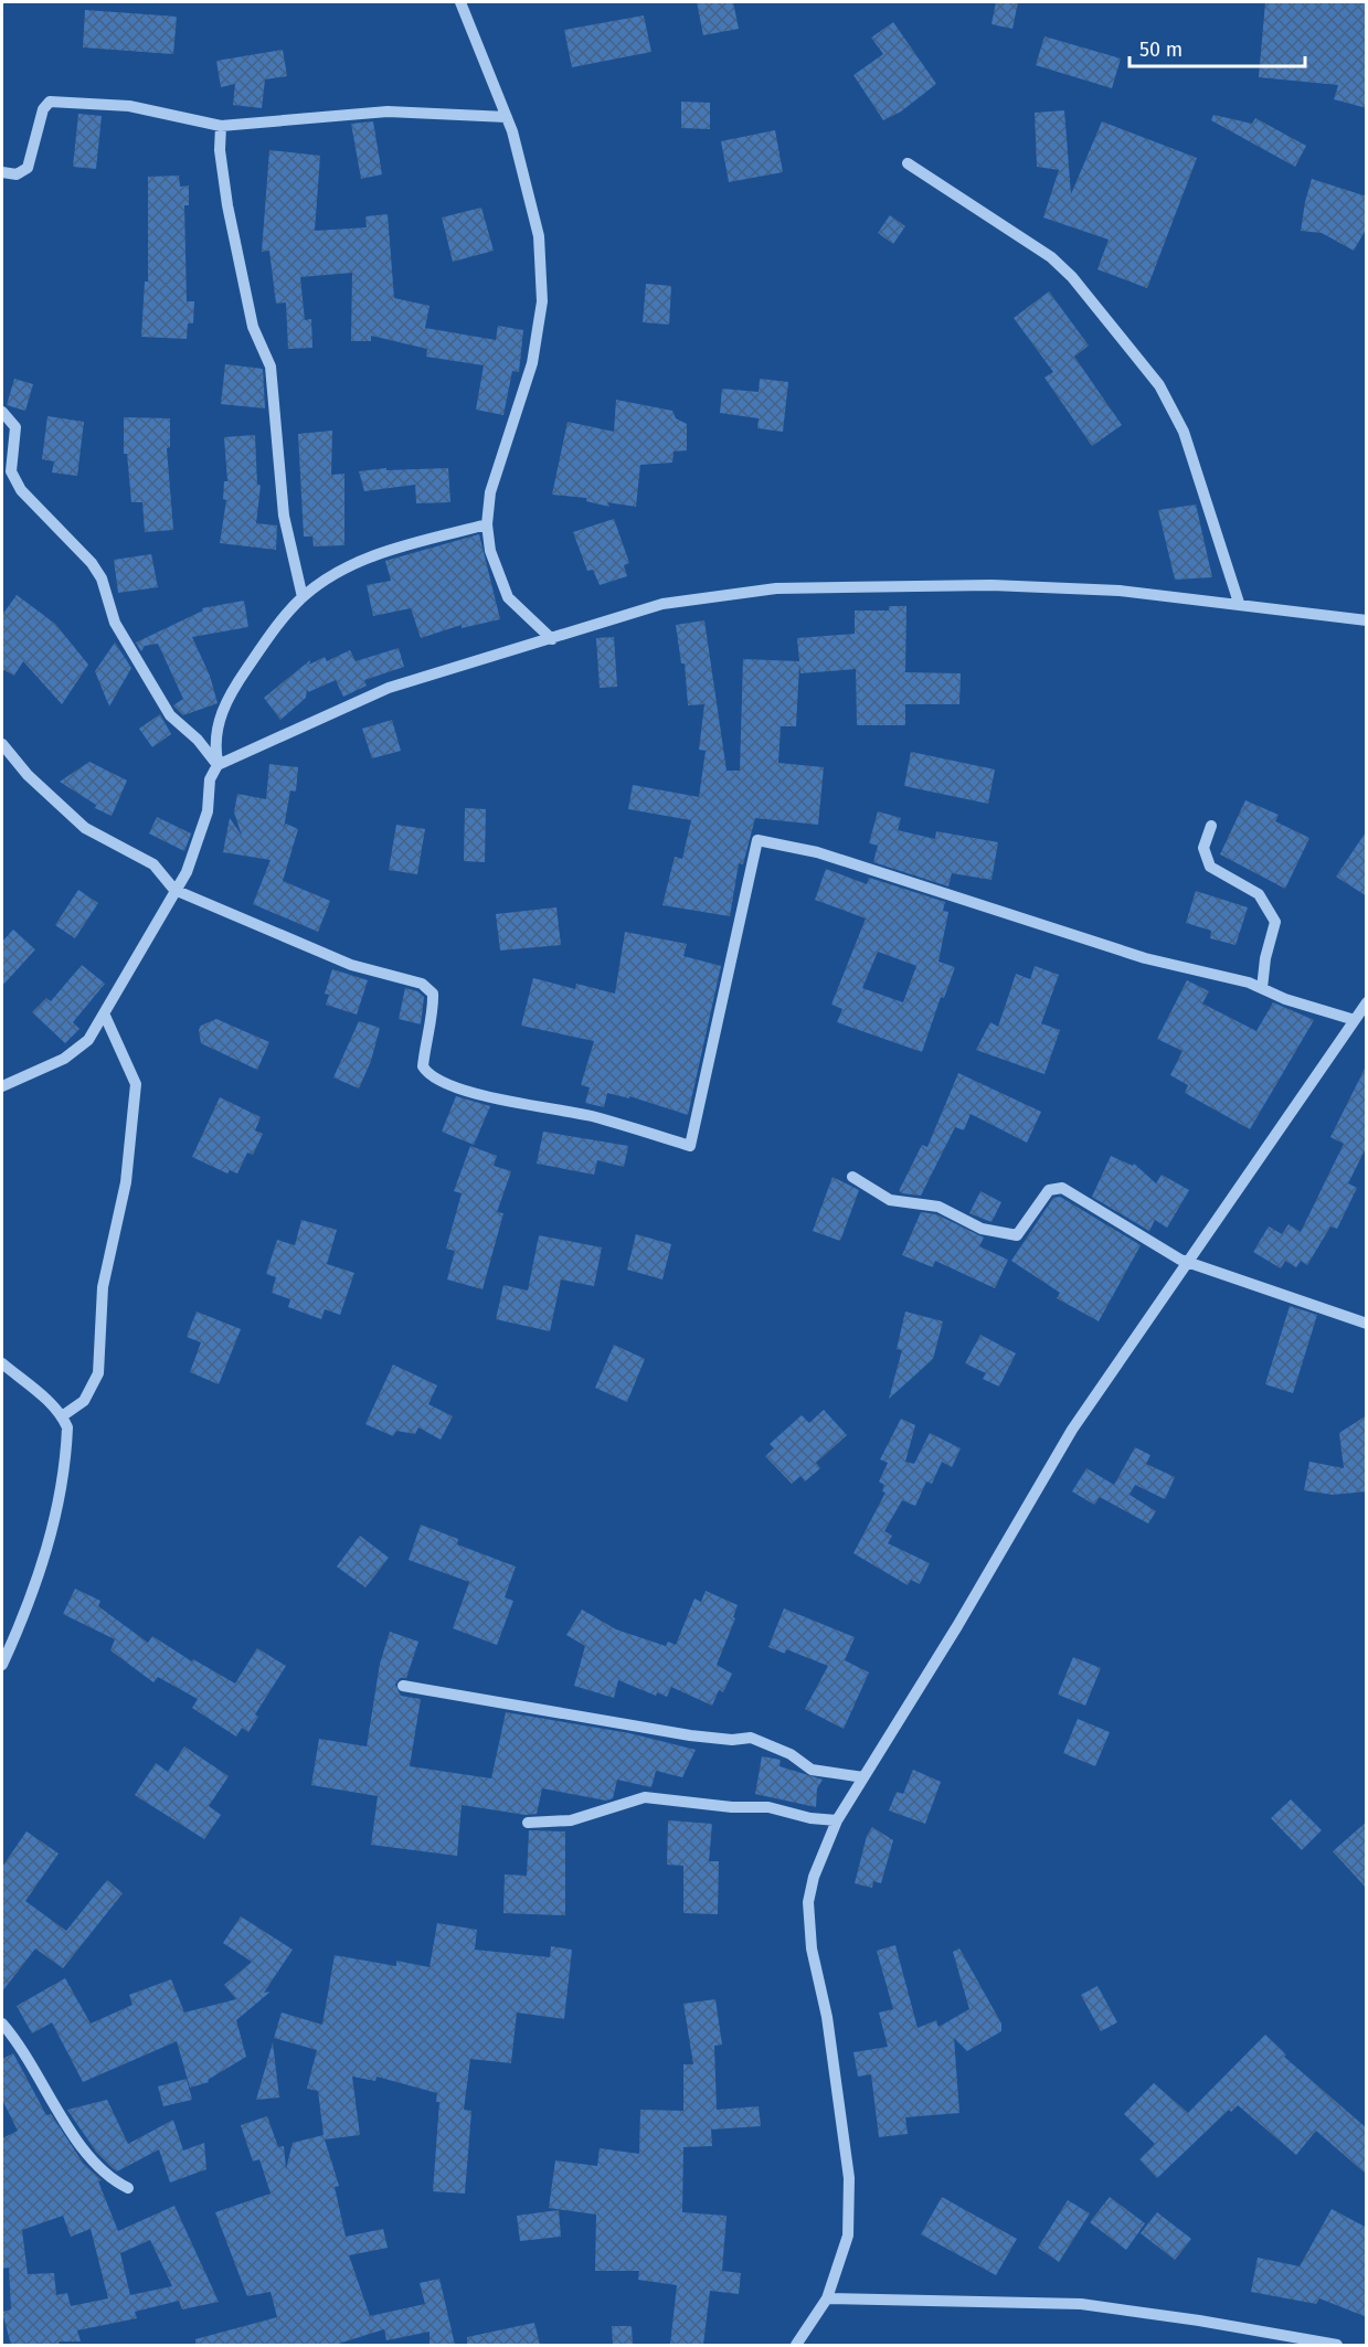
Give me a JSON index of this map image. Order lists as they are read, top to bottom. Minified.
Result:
{"scale_bar":"50 m"}
